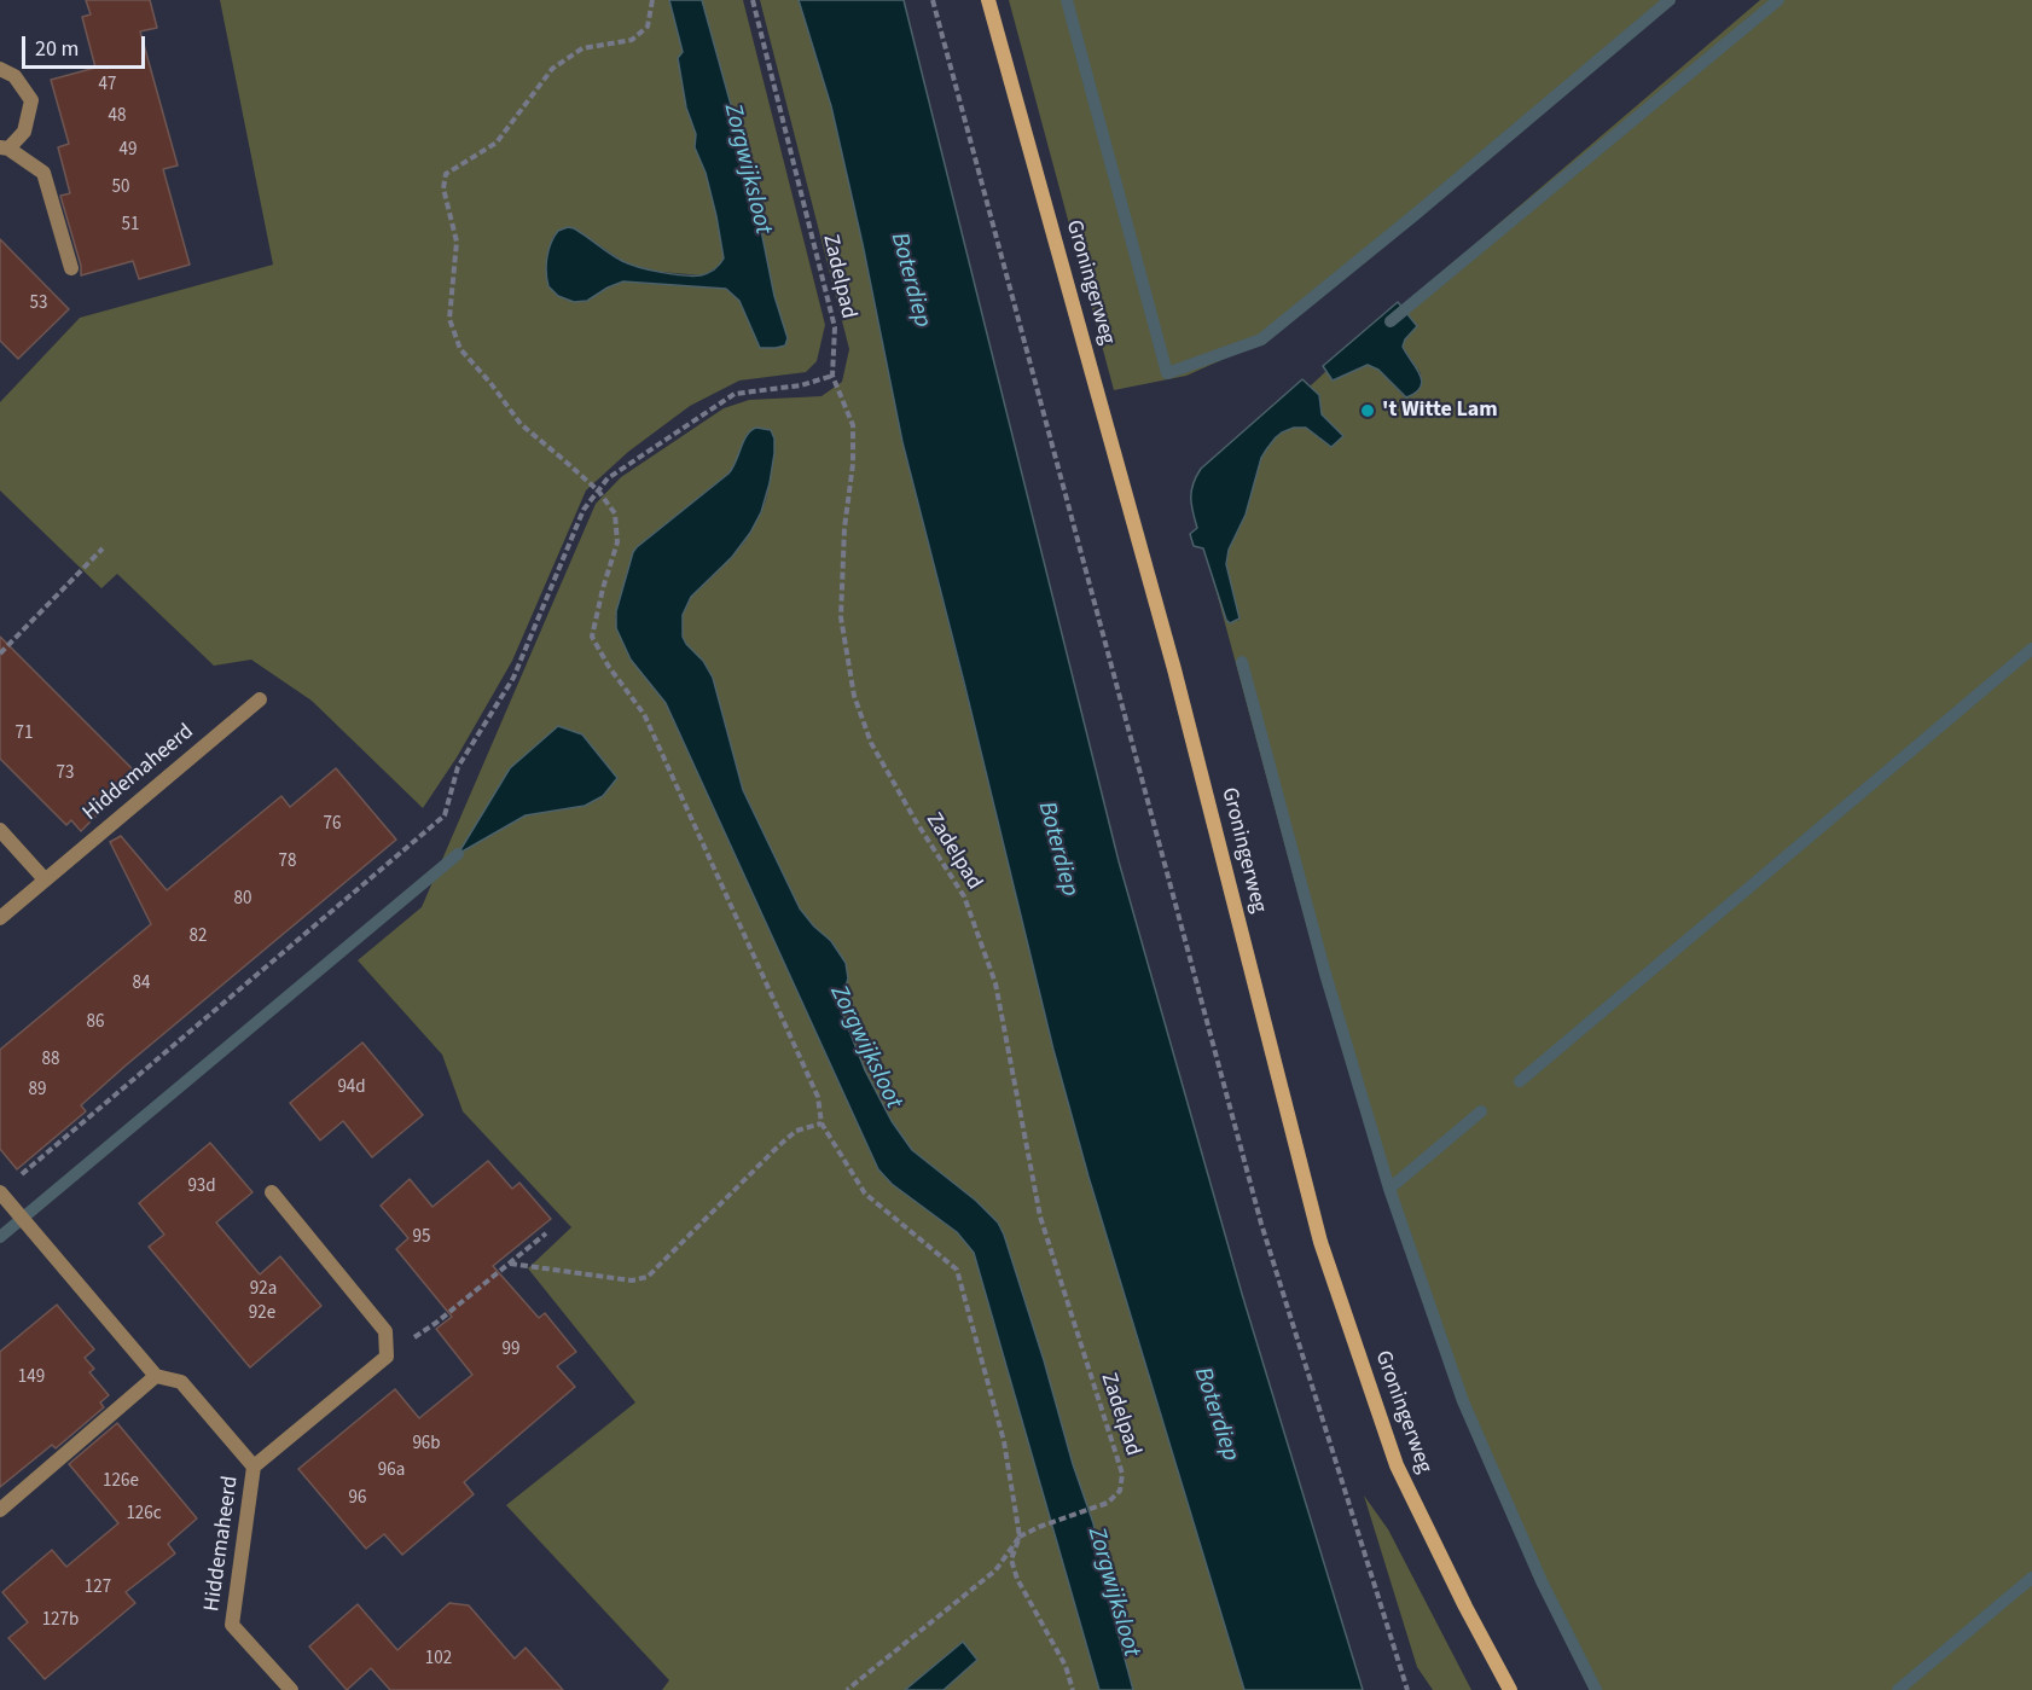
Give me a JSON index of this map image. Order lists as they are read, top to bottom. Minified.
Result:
{"streets":{"main road":["Groningerweg"],"street":["Hiddemaheerd"],"path":["Zadelpad"]},"water":["Zorgwijksloot","Boterdiep"],"places":["'t Witte Lam"],"house_numbers":["47","48","49","50","51","53","71","73","76","78","80","82","84","86","88","94d","89","93d","95","92a","92e","99","149","96b","96a","126e","96","126c","127","127b","102"],"scale_bar":"20 m"}
